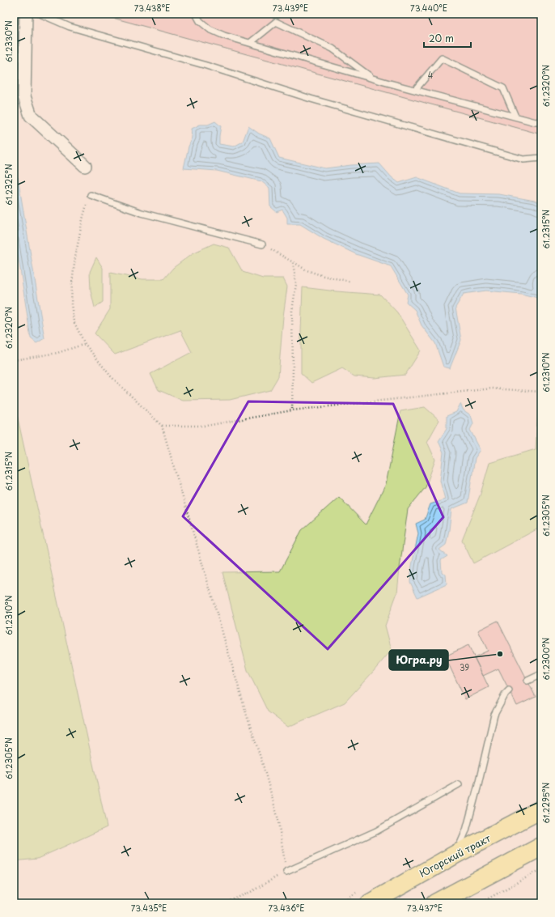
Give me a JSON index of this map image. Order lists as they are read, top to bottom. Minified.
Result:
{"streets":{"main road":["Югорский тракт"]},"places":["Югра.ру"],"house_numbers":["4","39"],"scale_bar":"20 m","coordinates":["73.438°E","73.439°E","73.440°E","61.2330°N","61.2320°N","61.2325°N","61.2315°N","61.2310°N","61.2305°N","61.2300°N","61.2295°N","73.435°E","73.436°E","73.437°E"]}
